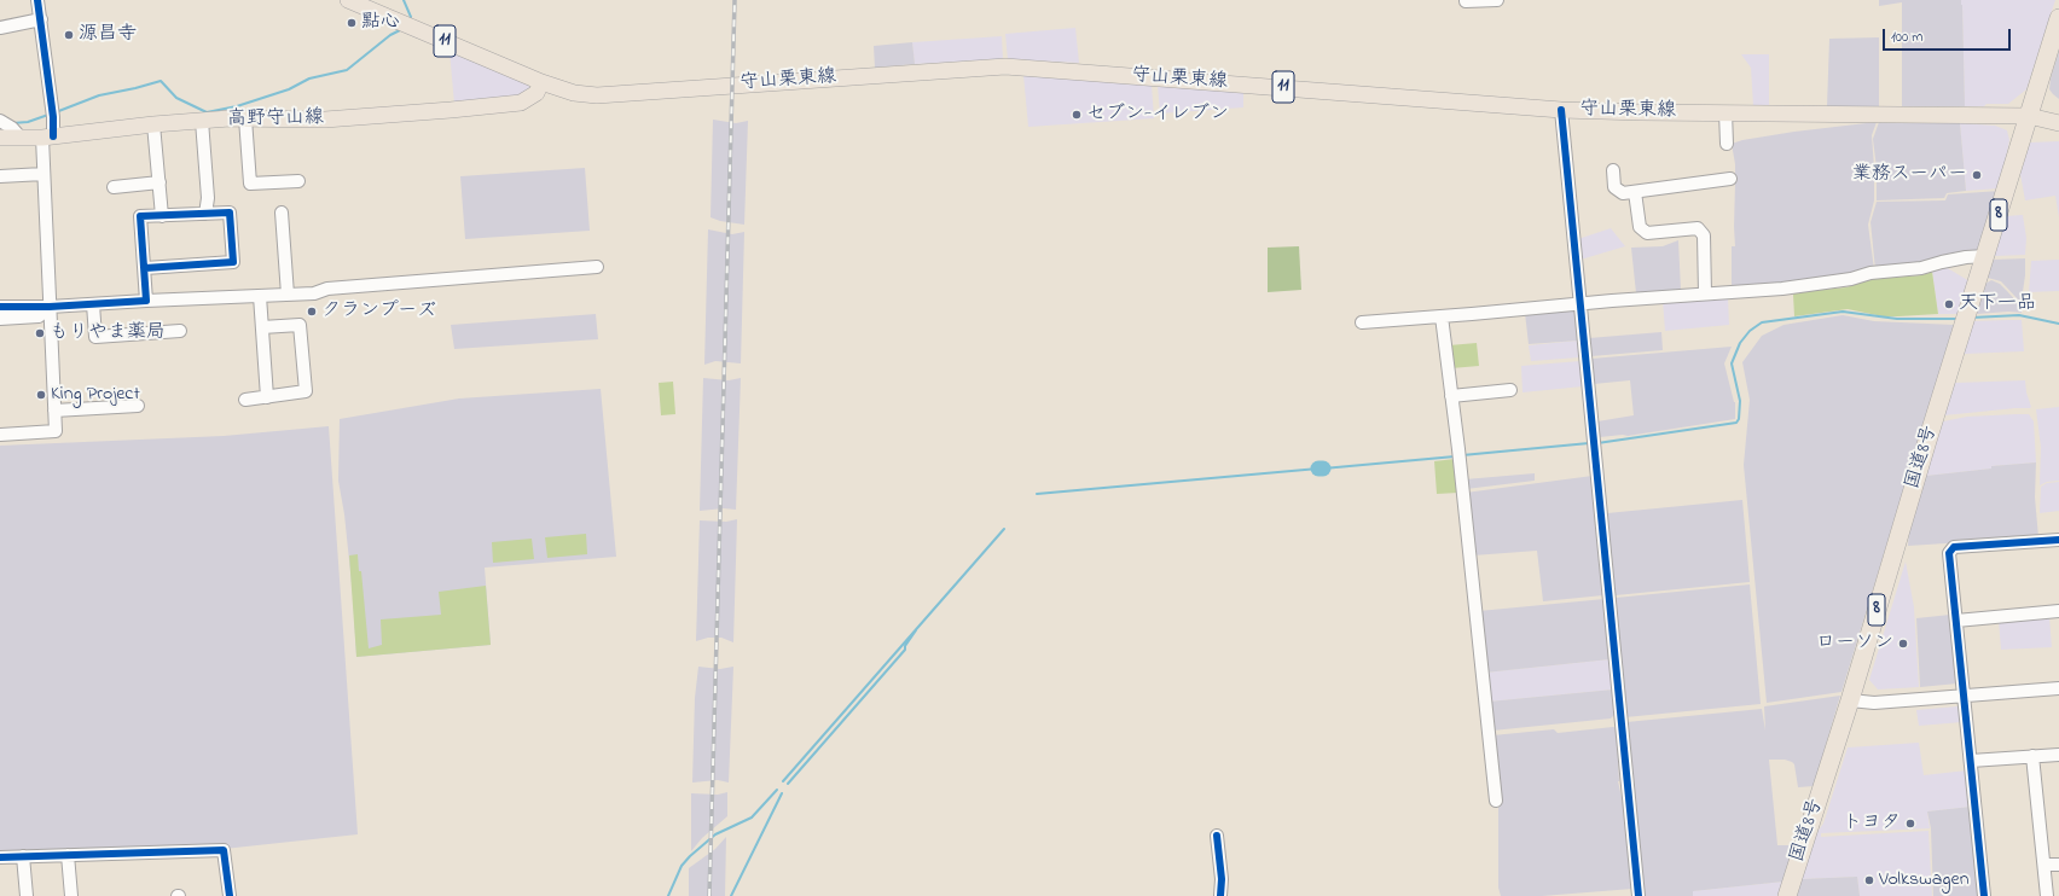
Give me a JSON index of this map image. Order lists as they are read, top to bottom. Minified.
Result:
{"streets":{"highway":["8","国道8号"],"main road":["11","守山栗東線","高野守山線"]},"crossings":[["守山栗東線","高野守山線"],["守山栗東線","国道8号"]],"places":["點心","源昌寺","セブン-イレブン","業務スーパー","天下一品","クランプーズ","もりやま薬局","King Project","ローソン","トヨタ","Volkswagen"],"scale_bar":"100 m"}
